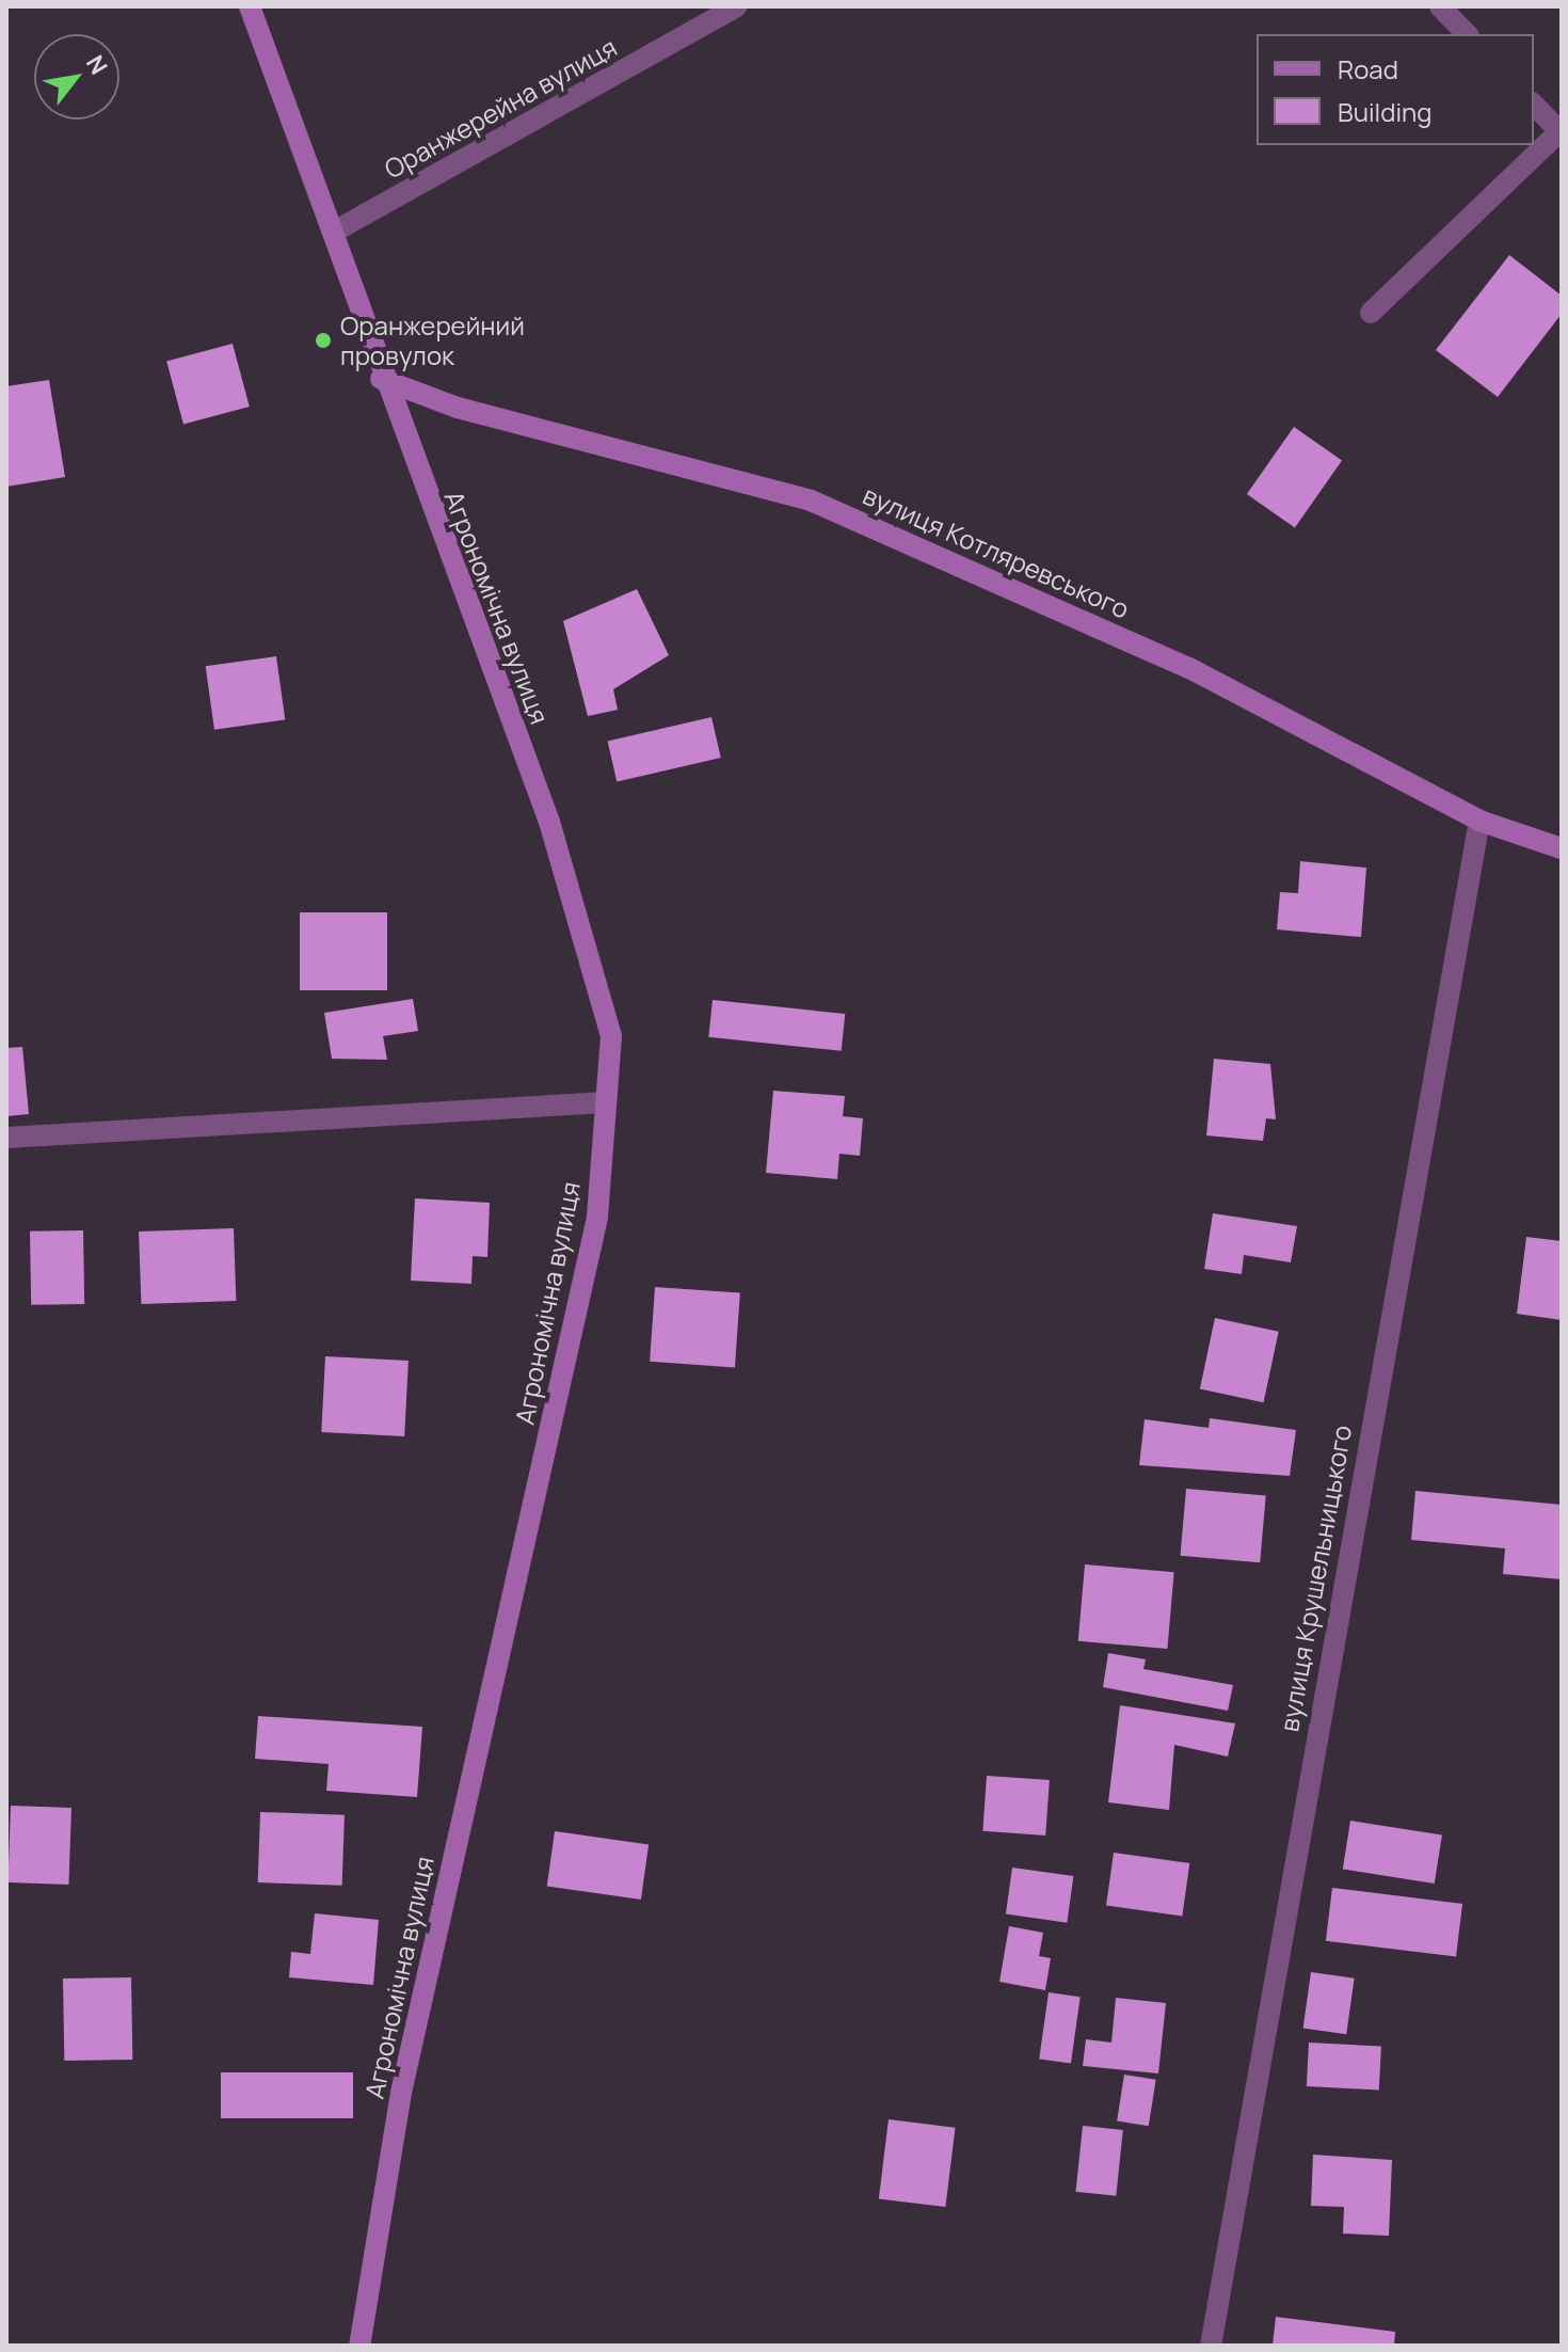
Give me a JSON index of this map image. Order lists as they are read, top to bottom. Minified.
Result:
{"streets":{"street":["Оранжерейна вулиця","вулиця Котляревського","Агрономічна вулиця","вулиця Крушельницького"]},"crossings":[["Оранжерейна вулиця","Агрономічна вулиця"],["вулиця Котляревського","Агрономічна вулиця"],["вулиця Котляревського","вулиця Крушельницького"]],"places":["Оранжерейний провулок"],"legend":["Road","Building"],"north":"top right"}
